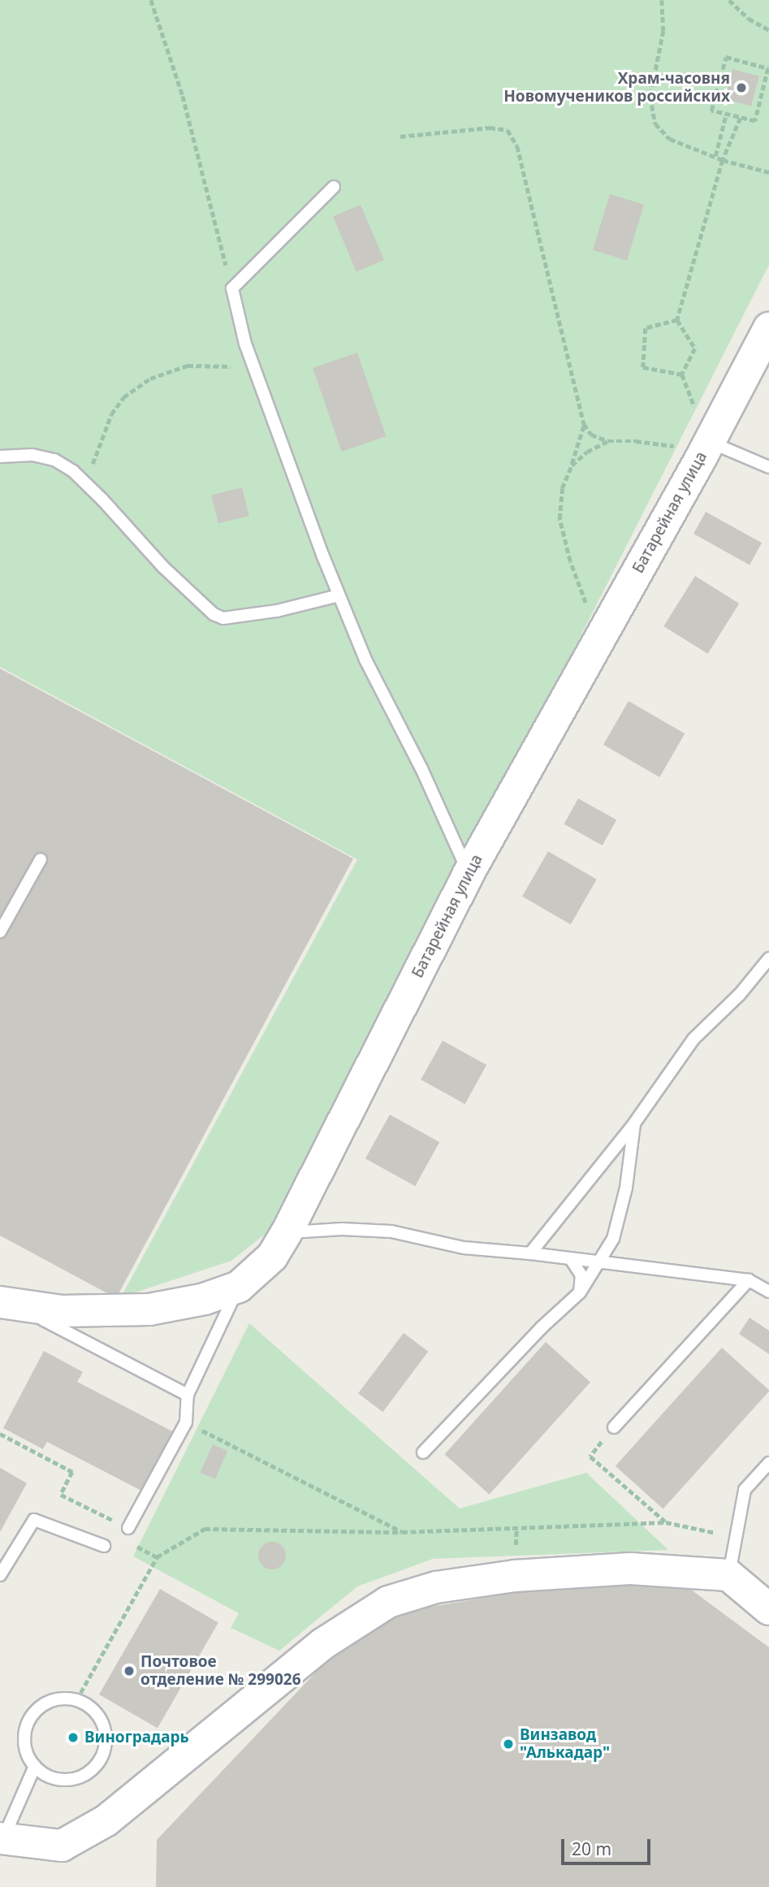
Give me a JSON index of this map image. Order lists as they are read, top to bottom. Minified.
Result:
{"streets":{"street":["Батарейная улица"]},"places":["Храм-часовня Новомучеников российских","Почтовое отделение № 299026","Виноградарь","Винзавод \"Алькадар\""],"scale_bar":"20 m"}
